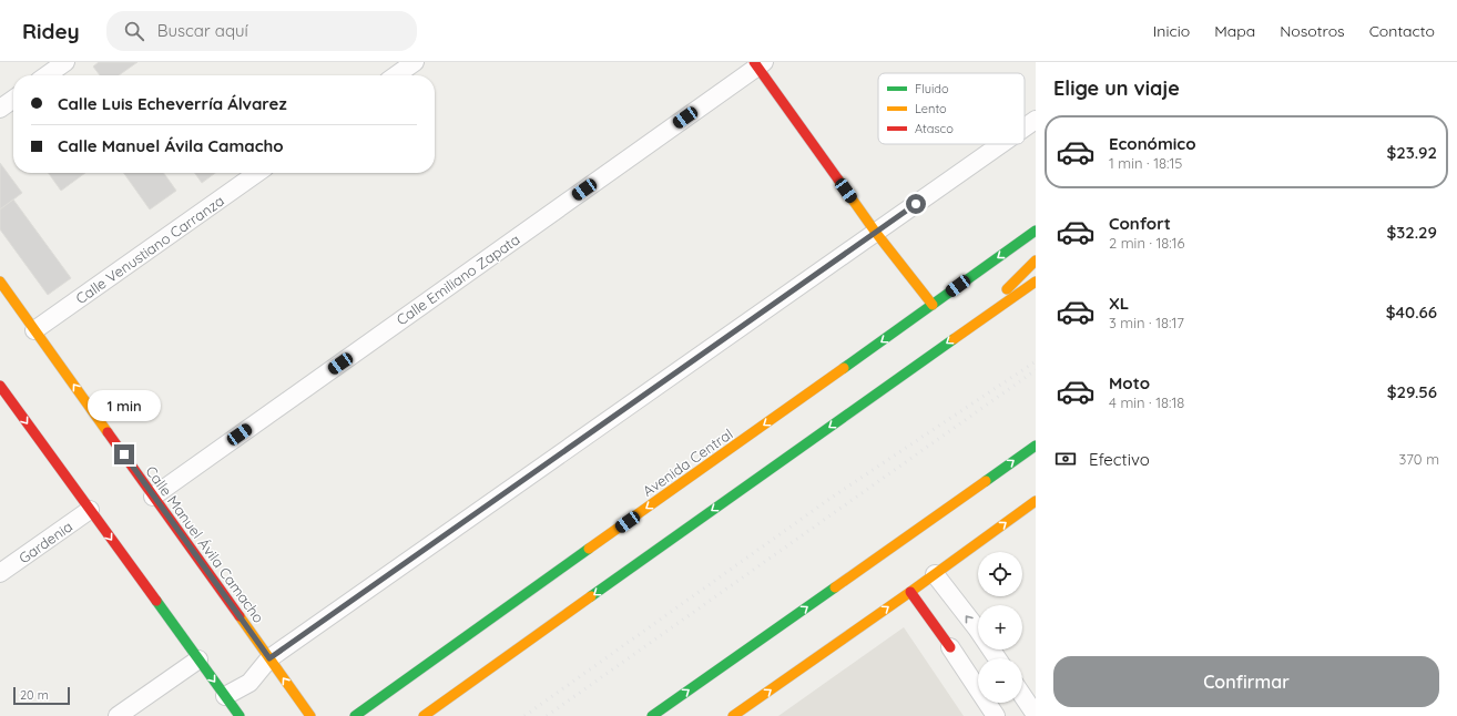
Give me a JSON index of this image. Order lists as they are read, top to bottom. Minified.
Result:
{"streets":{"main road":["Avenida Central","Calle Manuel Ávila Camacho"],"street":["Calle Venustiano Carranza","Calle Emiliano Zapata","Gardenia"]},"crossings":[["Calle Venustiano Carranza","Calle Manuel Ávila Camacho"],["Calle Emiliano Zapata","Calle Manuel Ávila Camacho"]],"legend":["Fluido","Lento","Atasco"],"scale_bar":"20 m","page":{"header":"Ridey","search":"Buscar aquí","nav":["Inicio","Mapa","Nosotros","Contacto"],"heading":"Elige un viaje","banner":["Calle Luis Echeverría Álvarez","Calle Manuel Ávila Camacho"],"list":[{"name":"Económico","note":"1 min · 18:15","value":"$23.92"},{"name":"Confort","note":"2 min · 18:16","value":"$32.29"},{"name":"XL","note":"3 min · 18:17","value":"$40.66"},{"name":"Moto","note":"4 min · 18:18","value":"$29.56"}],"bubble":"1 min","pay":["Efectivo","370 m"],"map_buttons":["+","−"],"buttons":"Confirmar","scale":"20 m"}}
